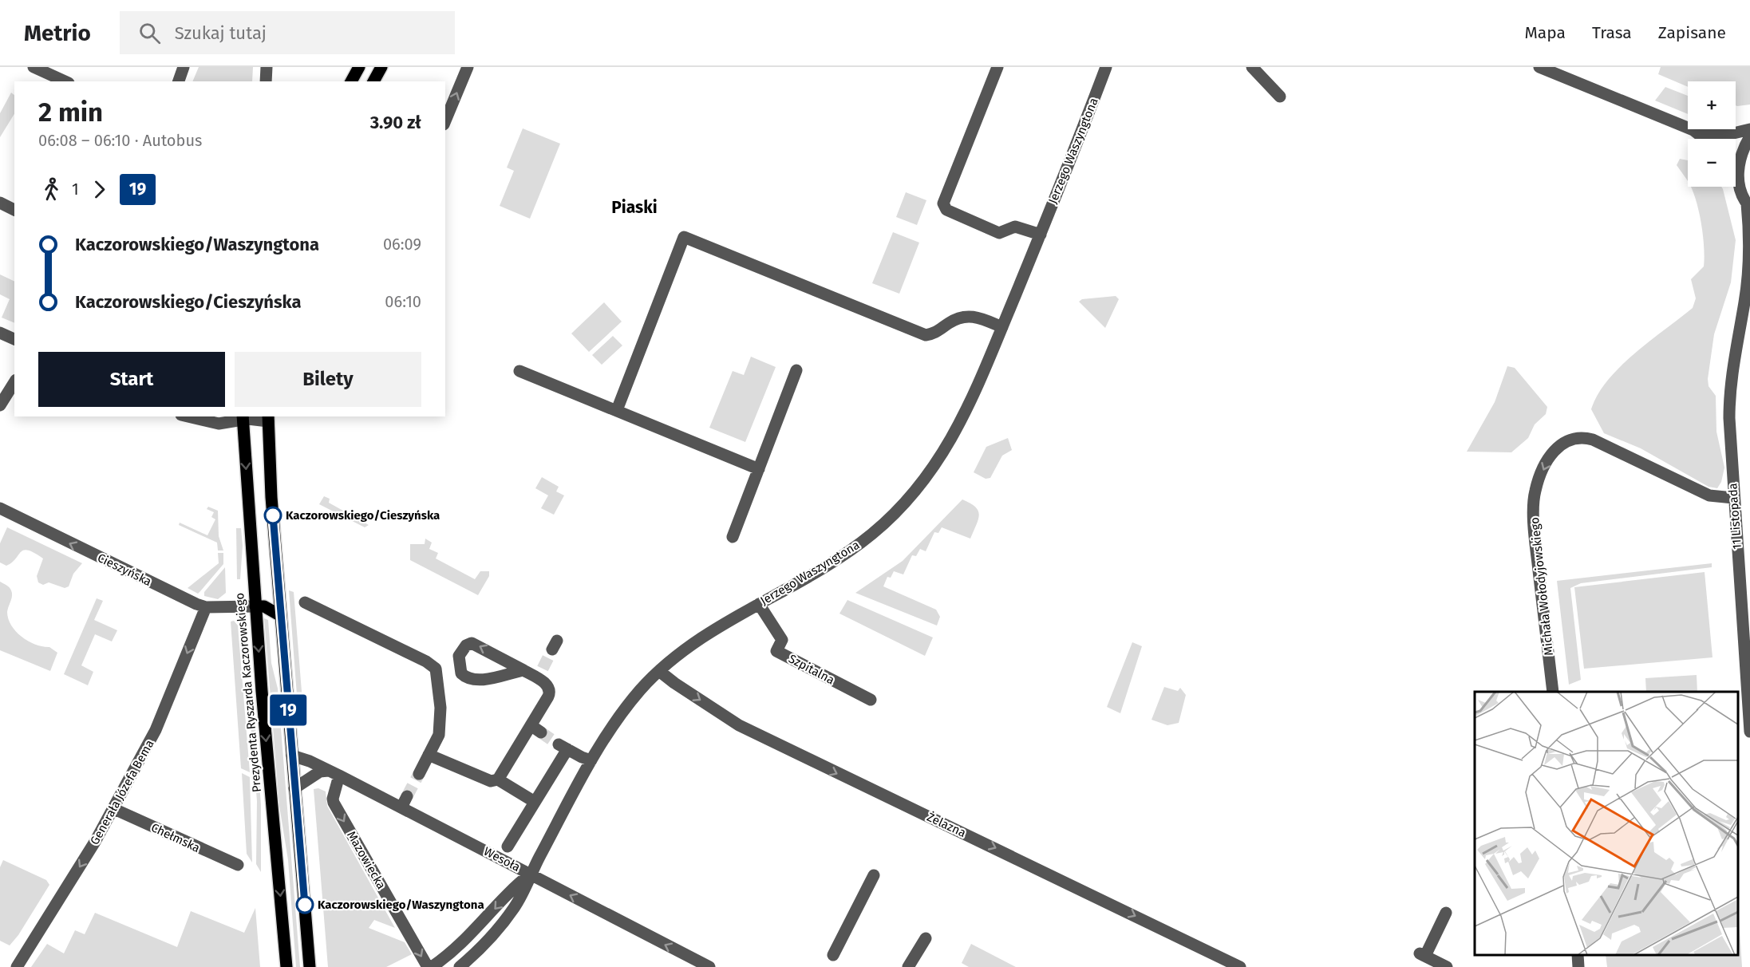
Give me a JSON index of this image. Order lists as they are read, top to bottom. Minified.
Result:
{"streets":{"main road":["Prezydenta Ryszarda Kaczorowskiego"],"street":["Jerzego Waszyngtona","11 Listopada","Cieszyńska","Michała Wołodyjowskiego","Szpitalna","Generała Józefa Bema","Żelazna","Chełmska","Wesoła","Mazowiecka"]},"crossings":[["Jerzego Waszyngtona","Szpitalna"],["Jerzego Waszyngtona","Żelazna"],["Jerzego Waszyngtona","Wesoła"],["11 Listopada","Michała Wołodyjowskiego"],["Cieszyńska","Prezydenta Ryszarda Kaczorowskiego"],["Cieszyńska","Generała Józefa Bema"],["Generała Józefa Bema","Chełmska"],["Wesoła","Mazowiecka"]],"one_way":["Cieszyńska","Generała Józefa Bema","Żelazna","Wesoła","Mazowiecka"],"districts":["Piaski"],"places":["Kaczorowskiego/Cieszyńska","Kaczorowskiego/Waszyngtona"],"lines":["bus line 19"],"page":{"header":"Metrio","search":"Szukaj tutaj","nav":["Mapa","Trasa","Zapisane"],"on_map":"19","map_buttons":["+","−"],"heading":["2 min","06:08 – 06:10 · Autobus","3.90 zł"],"legs":["1","19"],"list":[{"name":"Kaczorowskiego/Waszyngtona","value":"06:09"},{"name":"Kaczorowskiego/Cieszyńska","value":"06:10"}],"buttons":["Start","Bilety"]}}
